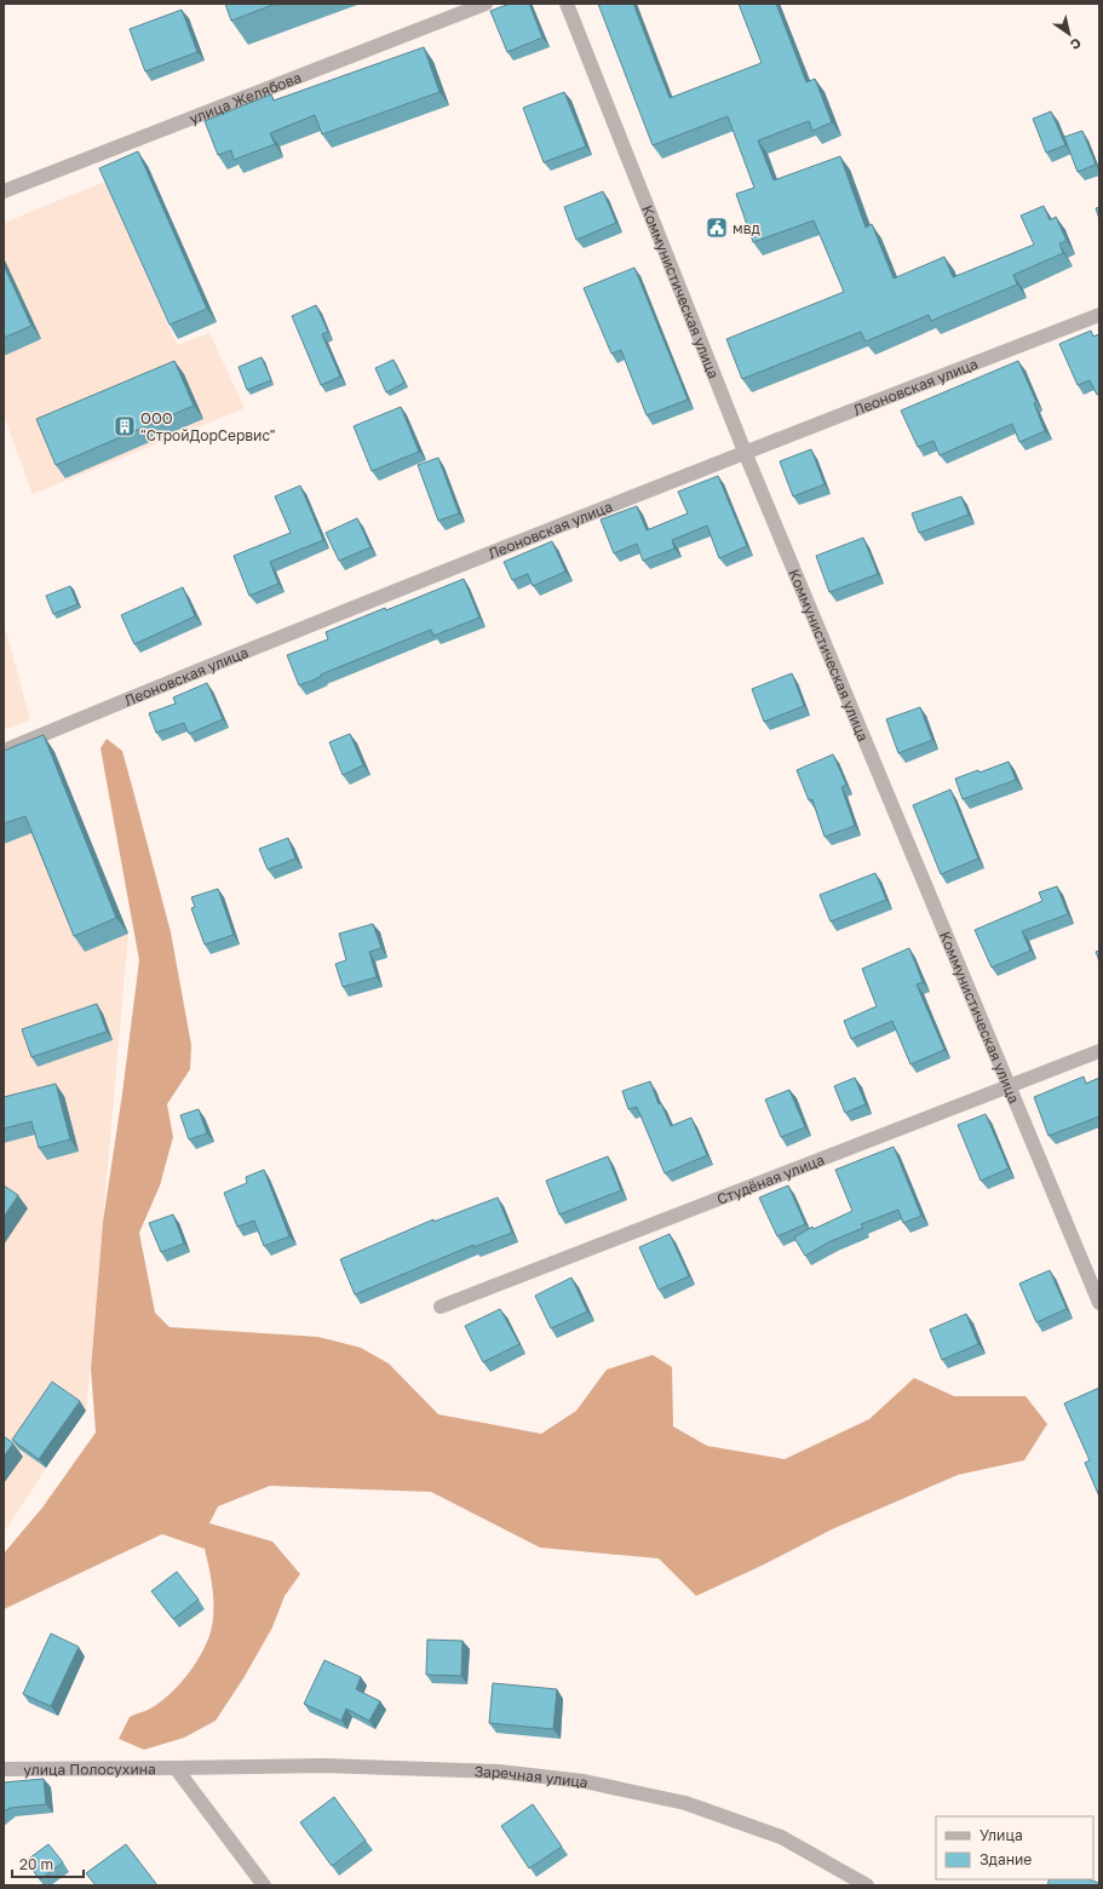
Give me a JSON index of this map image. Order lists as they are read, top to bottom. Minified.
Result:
{"streets":{"street":["улица Желябова","Коммунистическая улица","Леоновская улица","Студёная улица","улица Полосухина","Заречная улица"]},"crossings":[["Коммунистическая улица","Леоновская улица"],["Коммунистическая улица","Студёная улица"],["улица Полосухина","Заречная улица"]],"places":{"public building":["мвд"],"building":["ООО \"СтройДорСервис\""]},"legend":["Улица","Здание"],"scale_bar":"20 m","north":"bottom right"}
